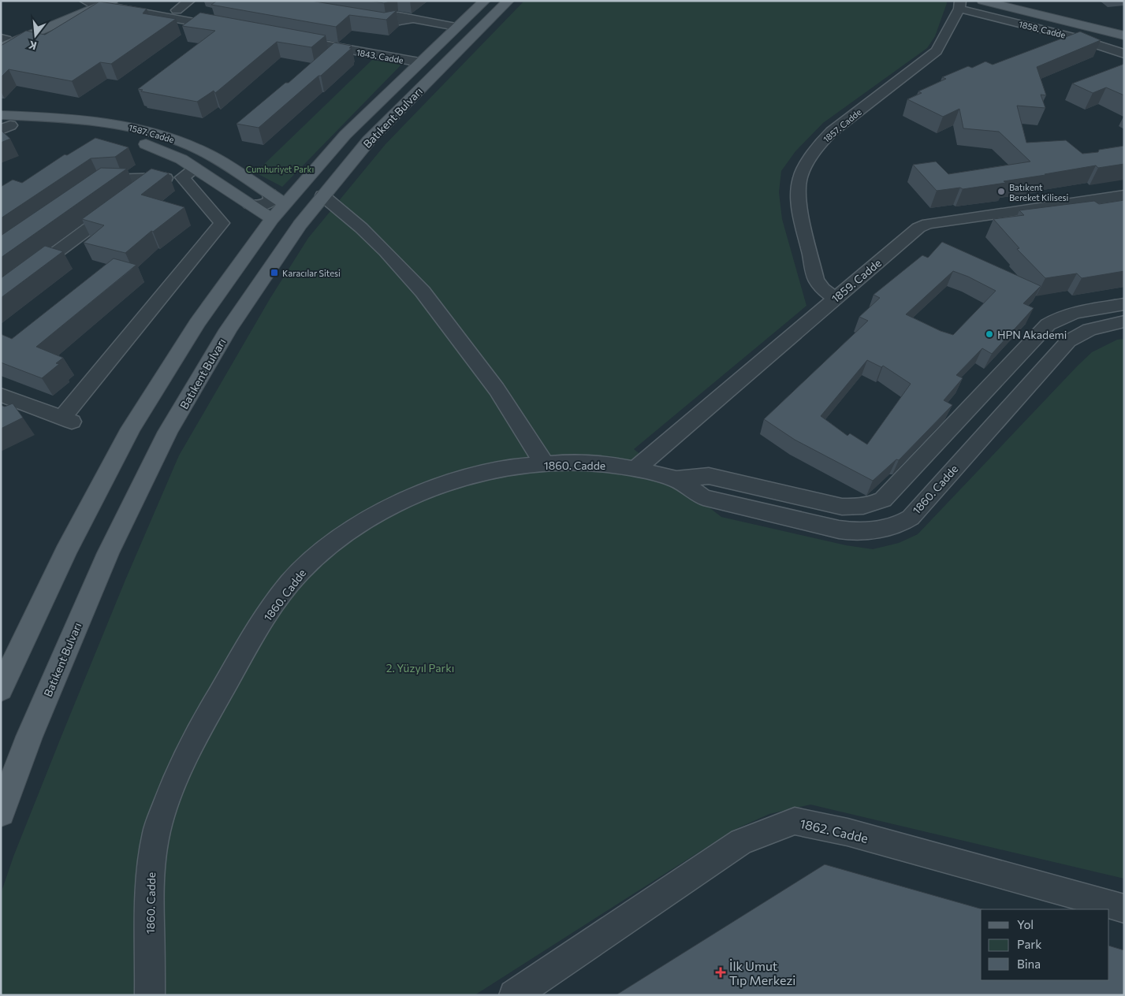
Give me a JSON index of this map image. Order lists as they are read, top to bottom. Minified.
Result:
{"streets":{"main road":["Batıkent Bulvarı","1587. Cadde"],"street":["1858. Cadde","1843. Cadde","1857. Cadde","1859. Cadde","1860. Cadde","1862. Cadde"]},"crossings":[["1858. Cadde","1857. Cadde"],["1843. Cadde","Batıkent Bulvarı"],["Batıkent Bulvarı","1587. Cadde"],["1857. Cadde","1859. Cadde"],["1859. Cadde","1860. Cadde"]],"parks":["Cumhuriyet Parkı","2. Yüzyıl Parkı"],"places":{"other":["Batıkent Bereket Kilisesi","HPN Akademi"],"transit":["Karacılar Sitesi"],"health":["İlk Umut Tıp Merkezi"]},"legend":["Yol","Park","Bina"],"north":"bottom"}
